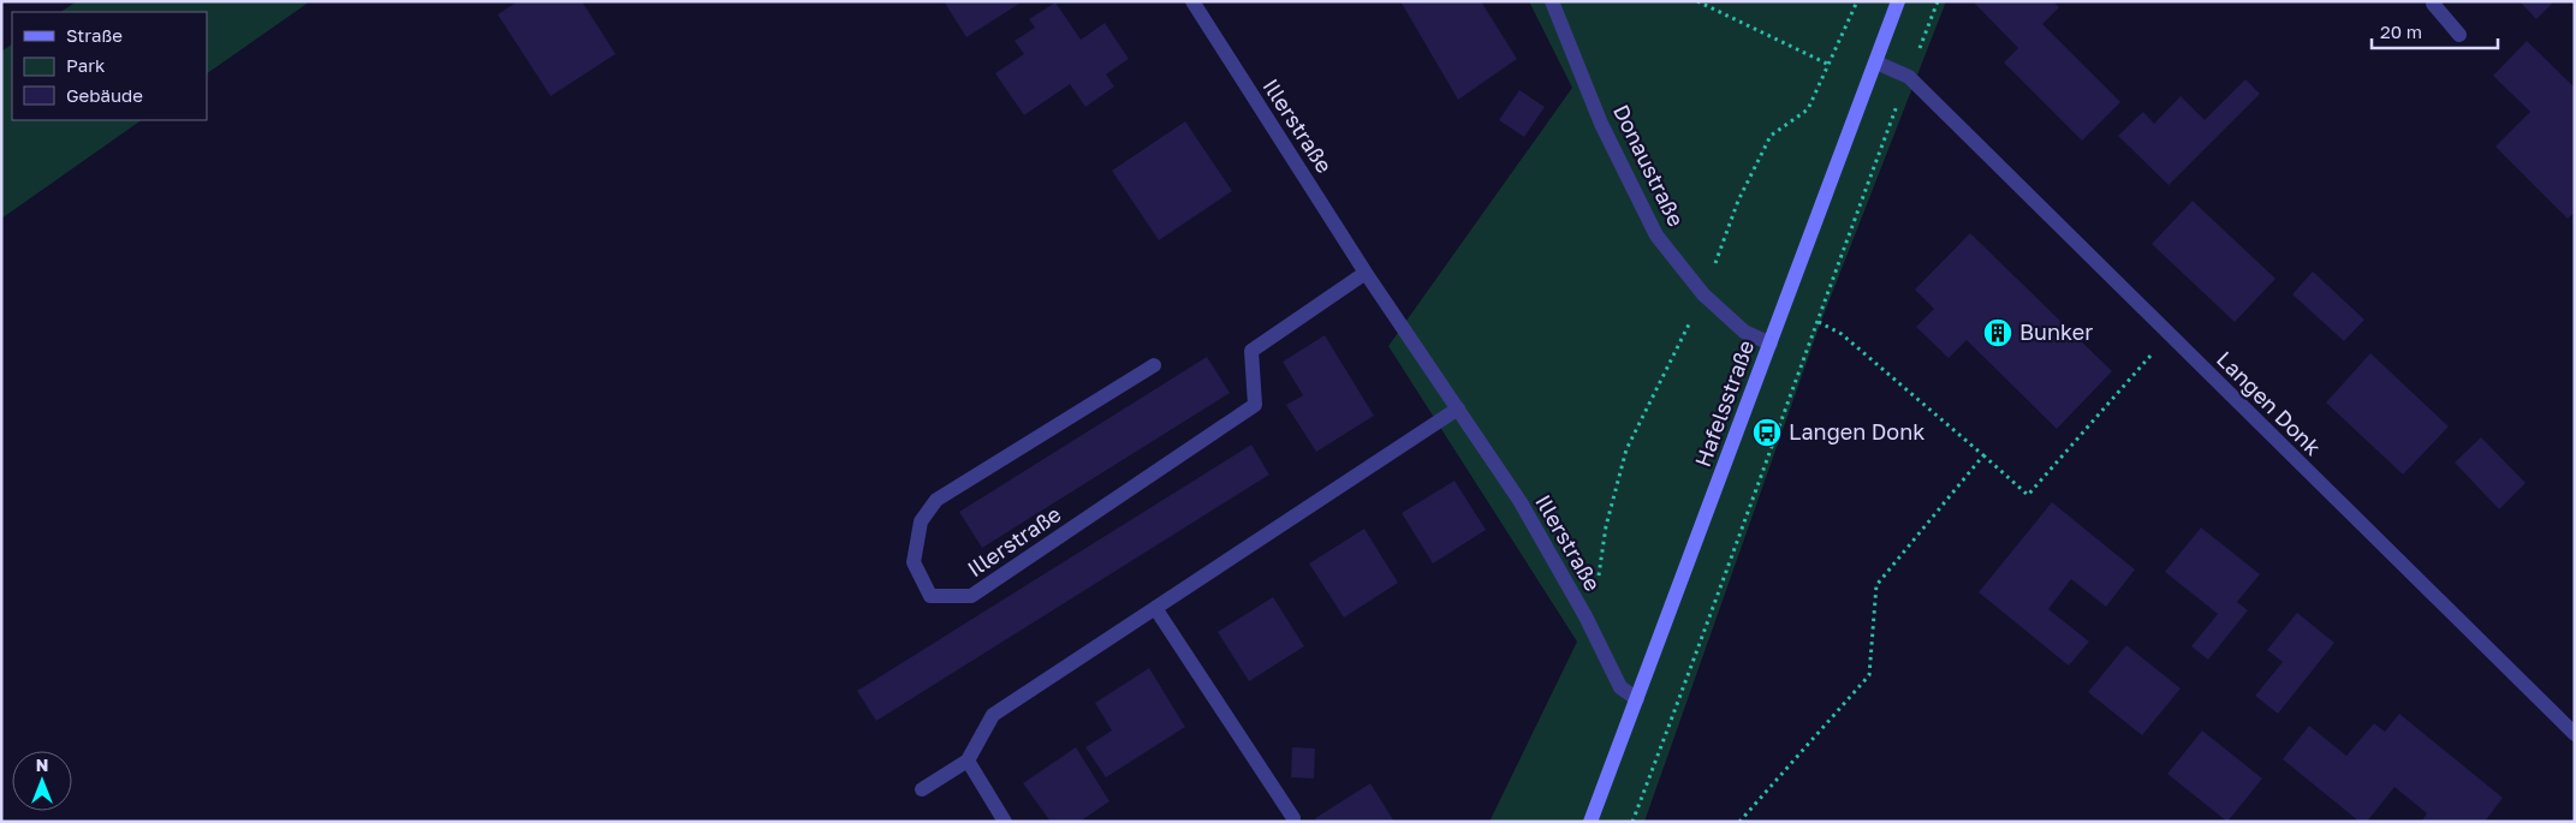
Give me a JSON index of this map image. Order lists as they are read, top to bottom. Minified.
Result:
{"streets":{"main road":["Hafelsstraße"],"street":["Illerstraße","Donaustraße","Langen Donk"]},"crossings":[["Illerstraße","Hafelsstraße"],["Donaustraße","Hafelsstraße"],["Hafelsstraße","Langen Donk"]],"places":{"building":["Bunker"],"bus stop":["Langen Donk"]},"legend":["Straße","Park","Gebäude"],"scale_bar":"20 m","north":"top"}
